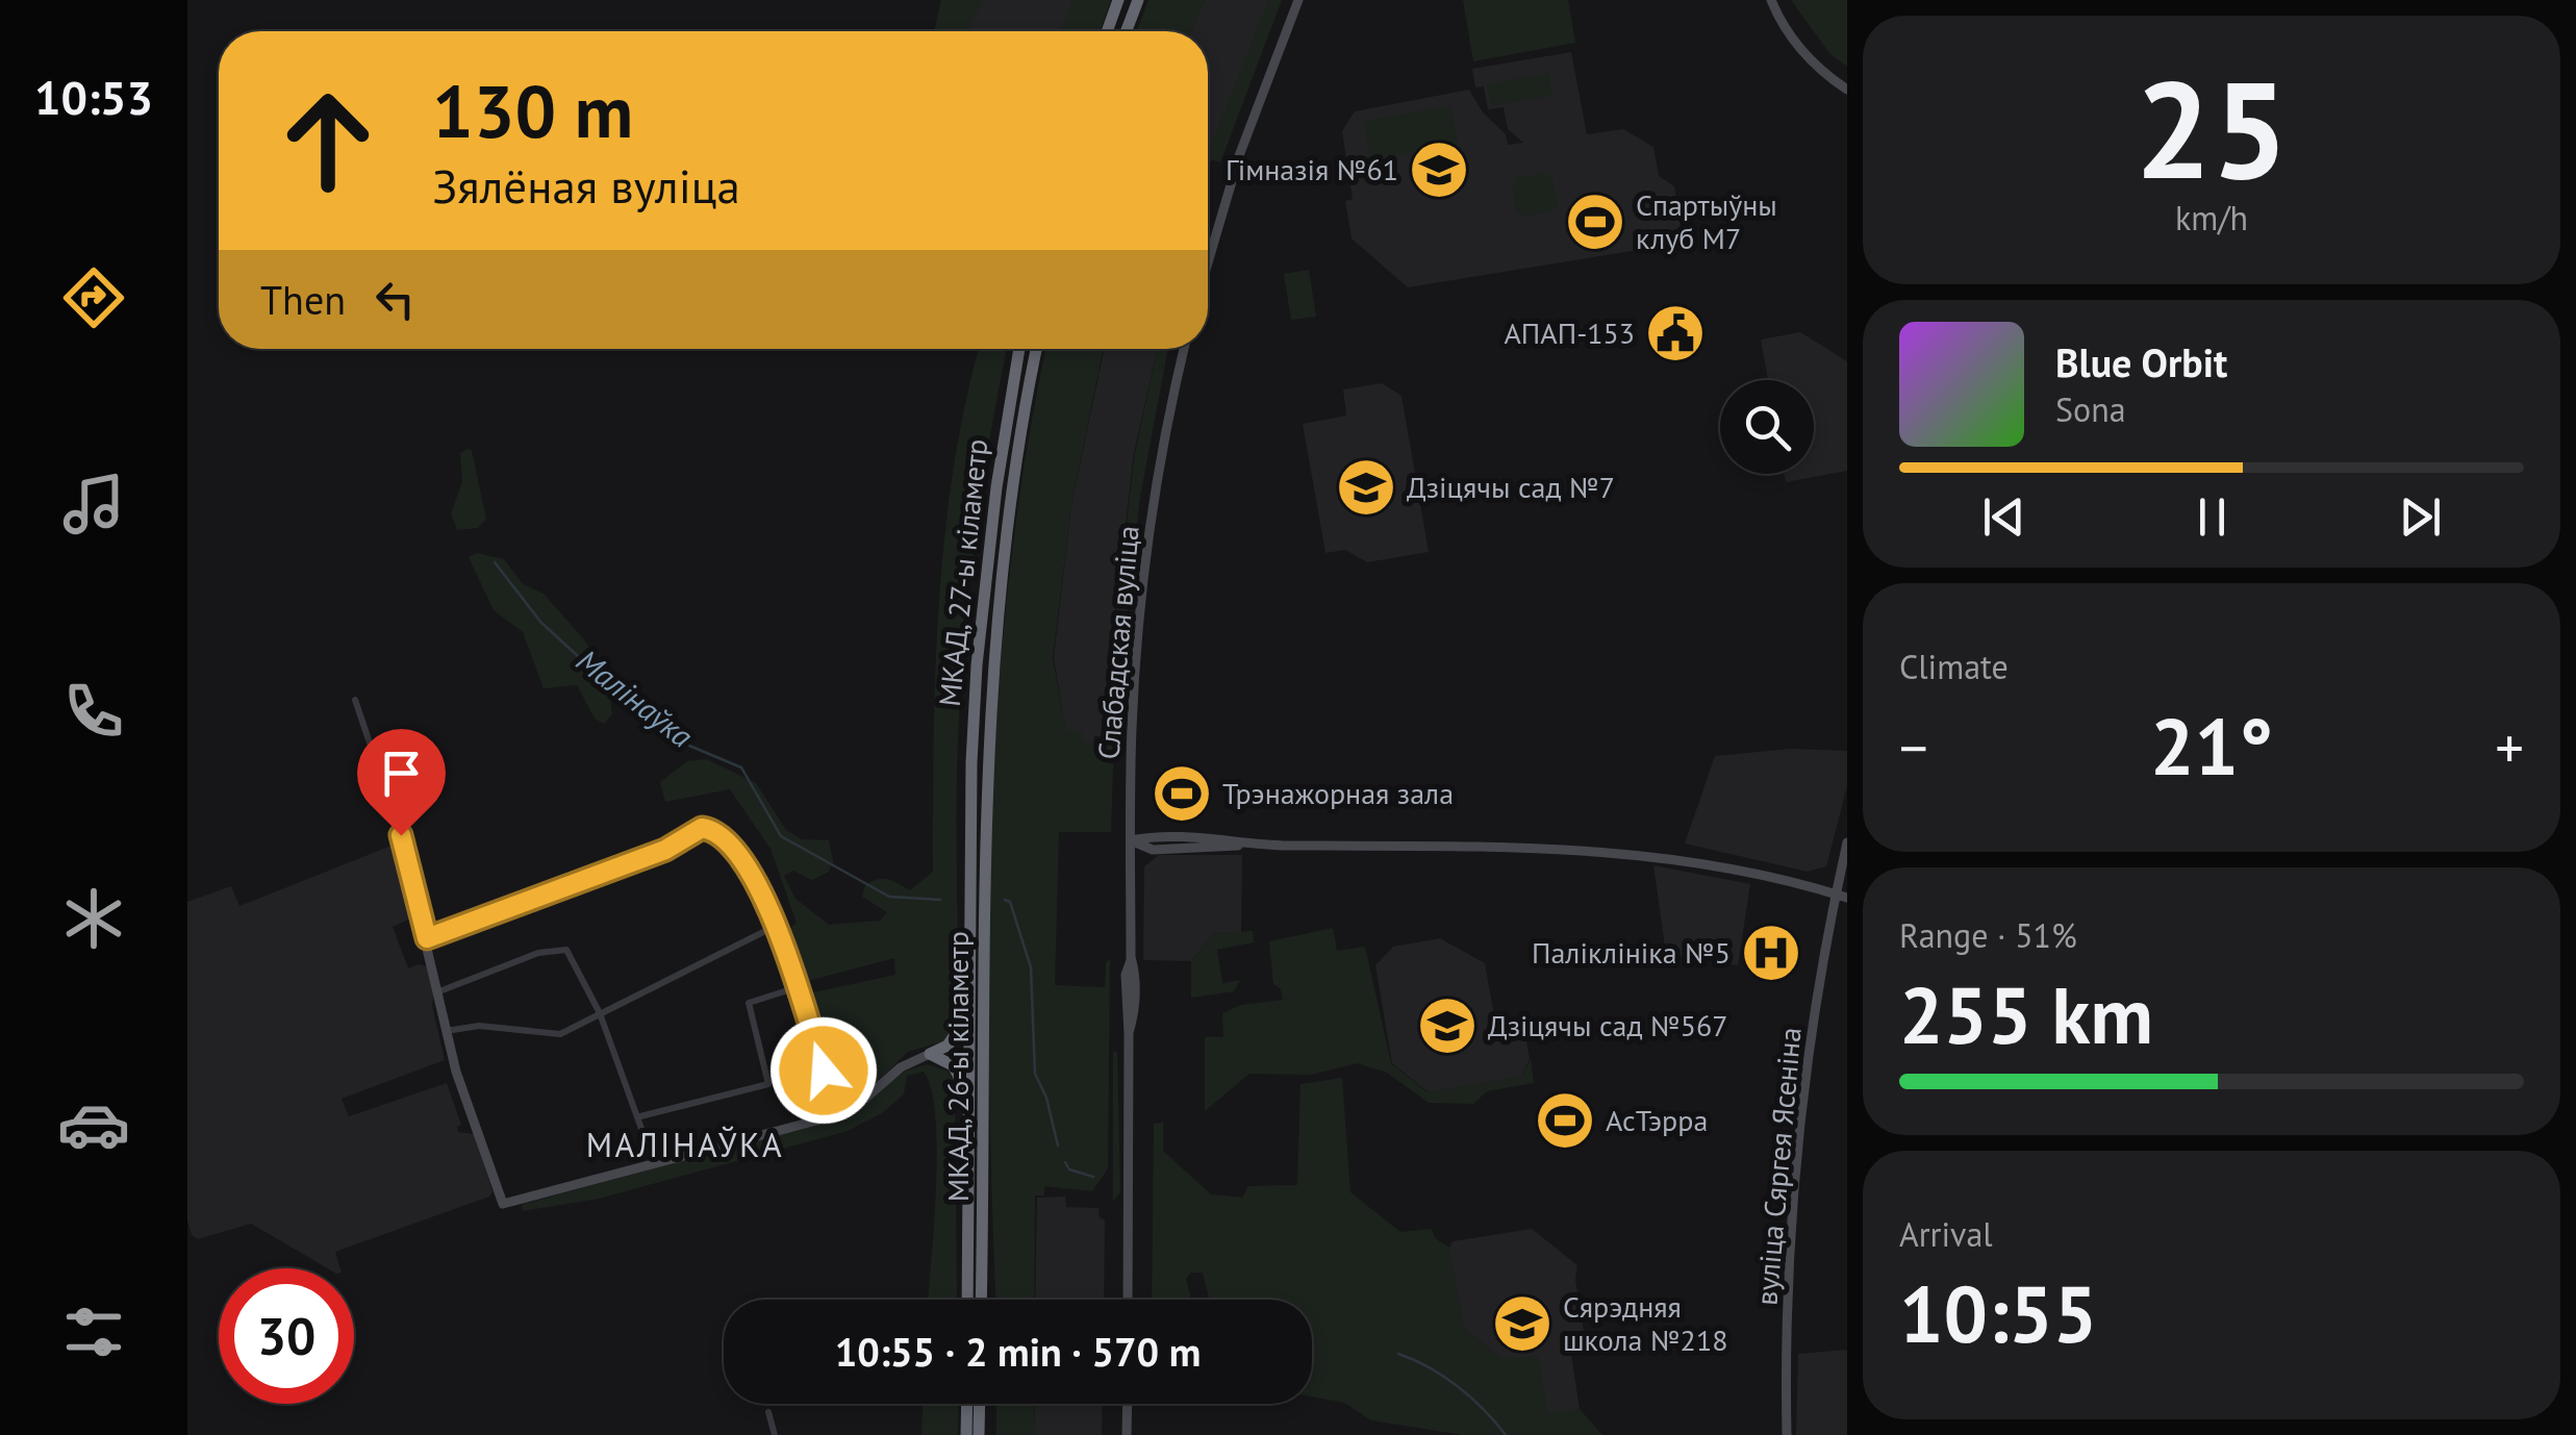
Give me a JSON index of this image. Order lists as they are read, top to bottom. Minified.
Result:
{"streets":{"highway":["МКАД, 27-ы кіламетр","МКАД, 26-ы кіламетр"],"main road":["Слабадская вуліца","вуліца Сяргея Ясеніна"]},"crossings":[["МКАД, 27-ы кіламетр","МКАД, 26-ы кіламетр"]],"districts":["МАЛІНАЎКА"],"water":["Малінаўка"],"places":{"school or university":["Гімназія №61","Дзіцячы сад №7","Дзіцячы сад №567","Сярэдняя школа №218"],"sports":["Спартыўны клуб М7","Трэнажорная зала","АсТэрра"],"public building":["АПАП-153"],"hospital":["Паліклініка №5"]},"page":{"tabs":"10:53","tile":[["25","km/h"],"Climate",["Range · 51%","255 km"],["Arrival","10:55"]],"turn":["130 m","Зялёная вуліца"],"then":"Then","song":["Blue Orbit","Sona"],"heat":["−","21°","+"],"limit":"30","trip":"10:55 · 2 min · 570 m"}}
